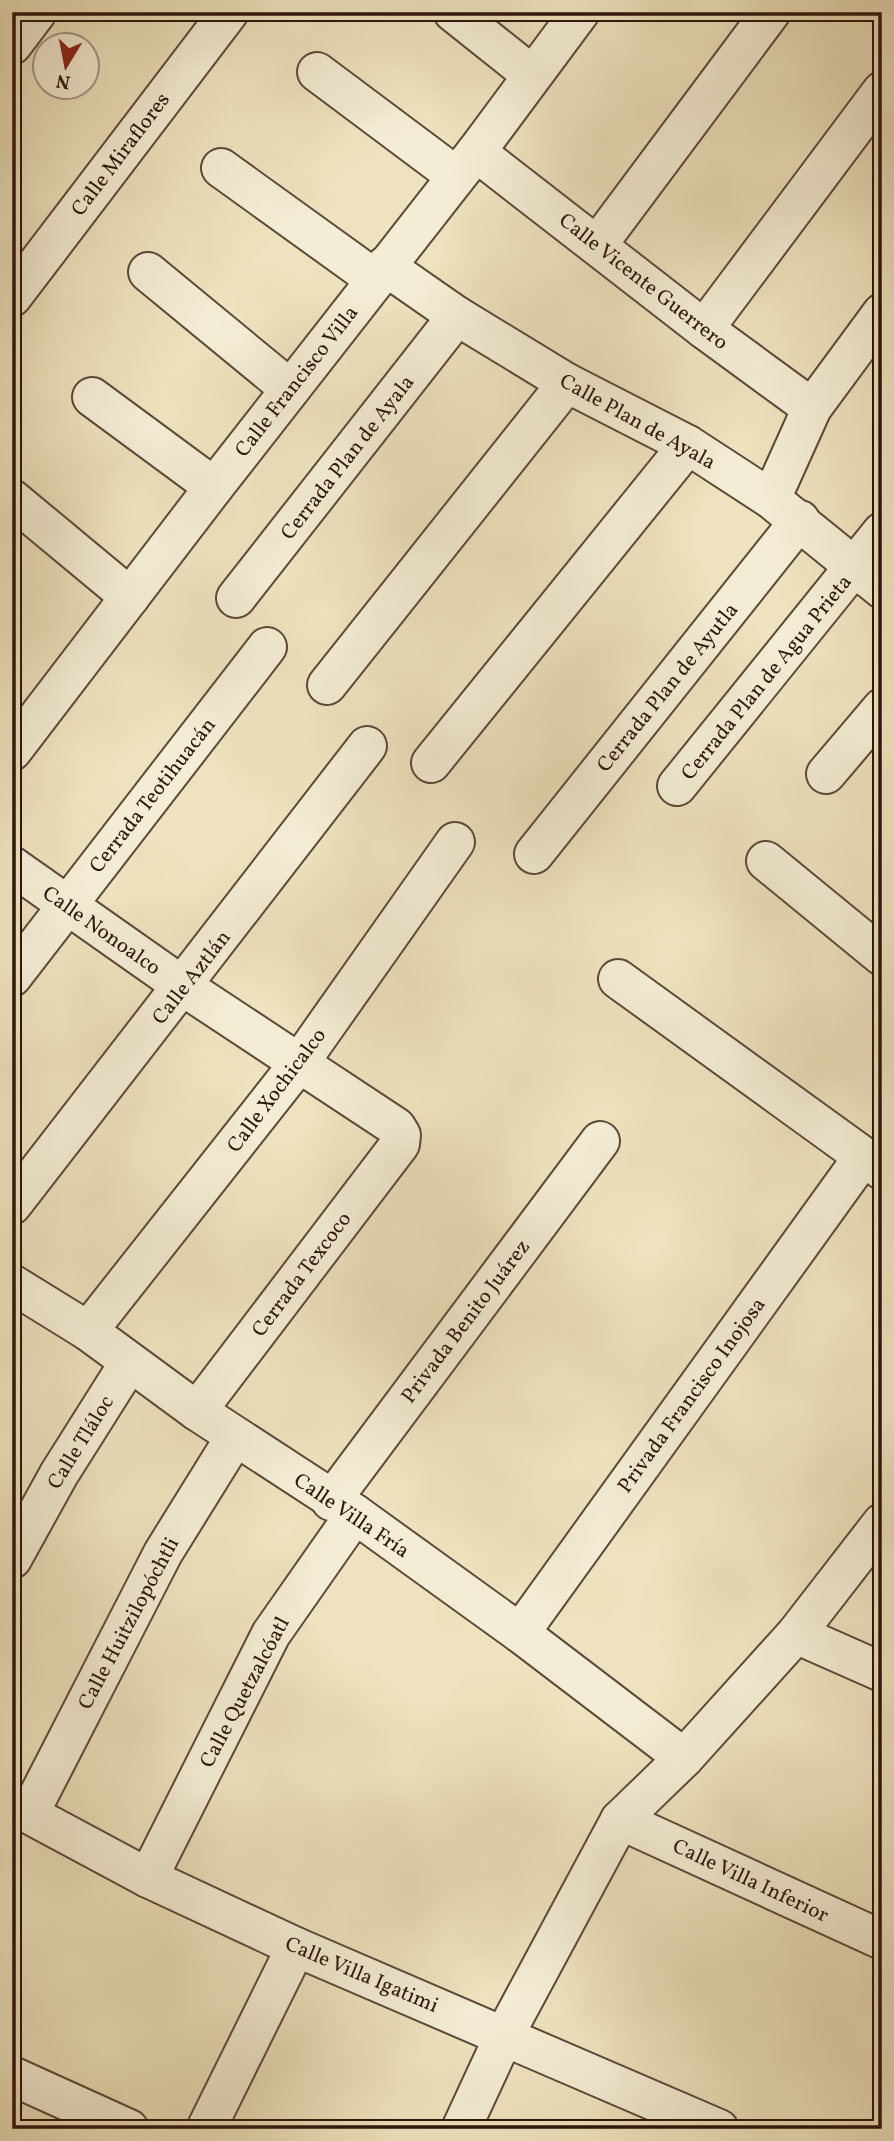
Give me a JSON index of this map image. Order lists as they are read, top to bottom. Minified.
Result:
{"streets":{"street":["Calle Miraflores","Calle Vicente Guerrero","Calle Francisco Villa","Calle Plan de Ayala","Cerrada Plan de Ayala","Cerrada Plan de Agua Prieta","Cerrada Plan de Ayutla","Cerrada Teotihuacán","Calle Nonoalco","Calle Aztlán","Calle Xochicalco","Cerrada Texcoco","Privada Benito Juárez","Privada Francisco Inojosa","Calle Tláloc","Calle Villa Fría","Calle Huitzilopóchtli","Calle Quetzalcóatl","Calle Villa Inferior","Calle Villa Igatimi"]},"crossings":[["Calle Vicente Guerrero","Calle Francisco Villa"],["Calle Francisco Villa","Calle Plan de Ayala"],["Calle Plan de Ayala","Cerrada Plan de Ayala"],["Calle Plan de Ayala","Cerrada Plan de Agua Prieta"],["Calle Plan de Ayala","Cerrada Plan de Ayutla"],["Cerrada Teotihuacán","Calle Nonoalco"],["Calle Nonoalco","Calle Aztlán"],["Calle Nonoalco","Calle Xochicalco"],["Calle Nonoalco","Cerrada Texcoco"],["Calle Xochicalco","Calle Villa Fría"],["Cerrada Texcoco","Calle Villa Fría"],["Privada Benito Juárez","Calle Villa Fría"],["Privada Benito Juárez","Calle Quetzalcóatl"],["Privada Francisco Inojosa","Calle Villa Fría"],["Calle Tláloc","Calle Villa Fría"],["Calle Villa Fría","Calle Huitzilopóchtli"],["Calle Villa Fría","Calle Quetzalcóatl"],["Calle Huitzilopóchtli","Calle Villa Igatimi"],["Calle Quetzalcóatl","Calle Villa Igatimi"]],"north":"bottom"}
